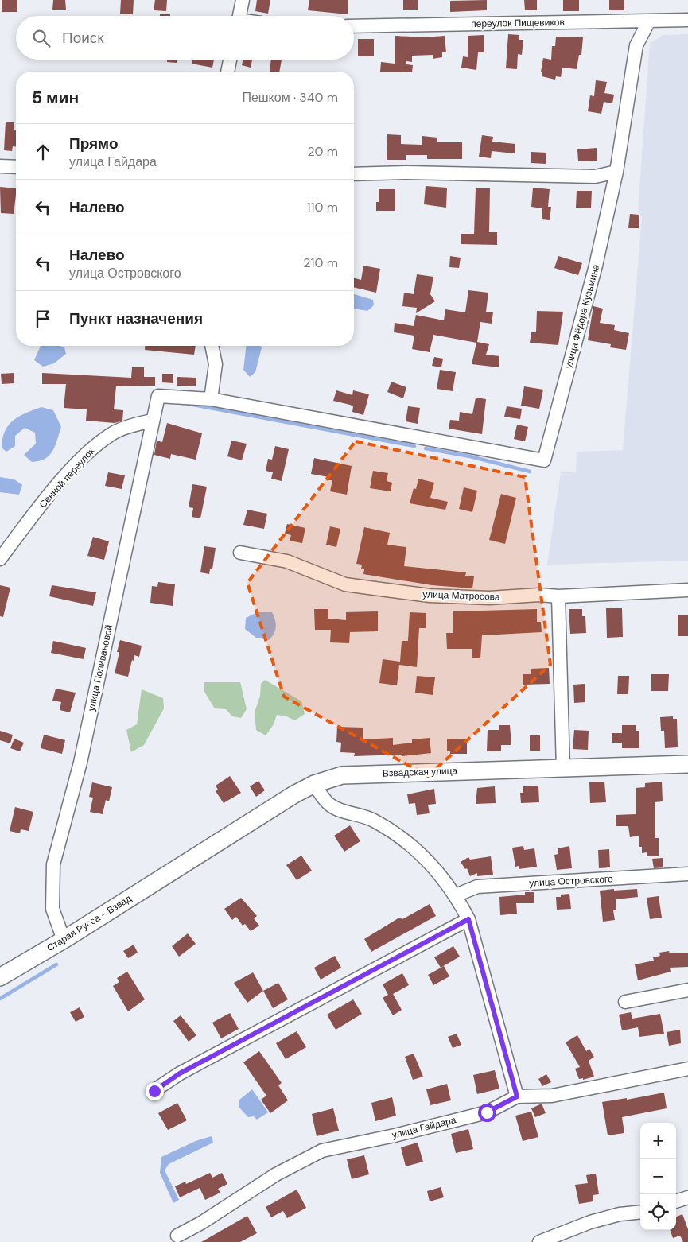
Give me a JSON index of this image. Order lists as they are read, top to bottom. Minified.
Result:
{"streets":{"street":["переулок Пищевиков","улица Фёдора Кузьмина","Сенной переулок","улица Матросова","улица Поливановой","Взвадская улица","улица Островского","Старая Русса - Взвад","улица Гайдара"]},"crossings":[["переулок Пищевиков","улица Фёдора Кузьмина"],["улица Фёдора Кузьмина","улица Поливановой"],["Сенной переулок","улица Поливановой"],["улица Поливановой","Старая Русса - Взвад"],["Взвадская улица","Старая Русса - Взвад"]],"page":{"search":"Поиск","heading":["5 мин","Пешком · 340 m"],"list":[["Прямо","улица Гайдара","20 m"],["Налево","110 m"],["Налево","улица Островского","210 m"],"Пункт назначения"],"map_buttons":["+","−"]}}
